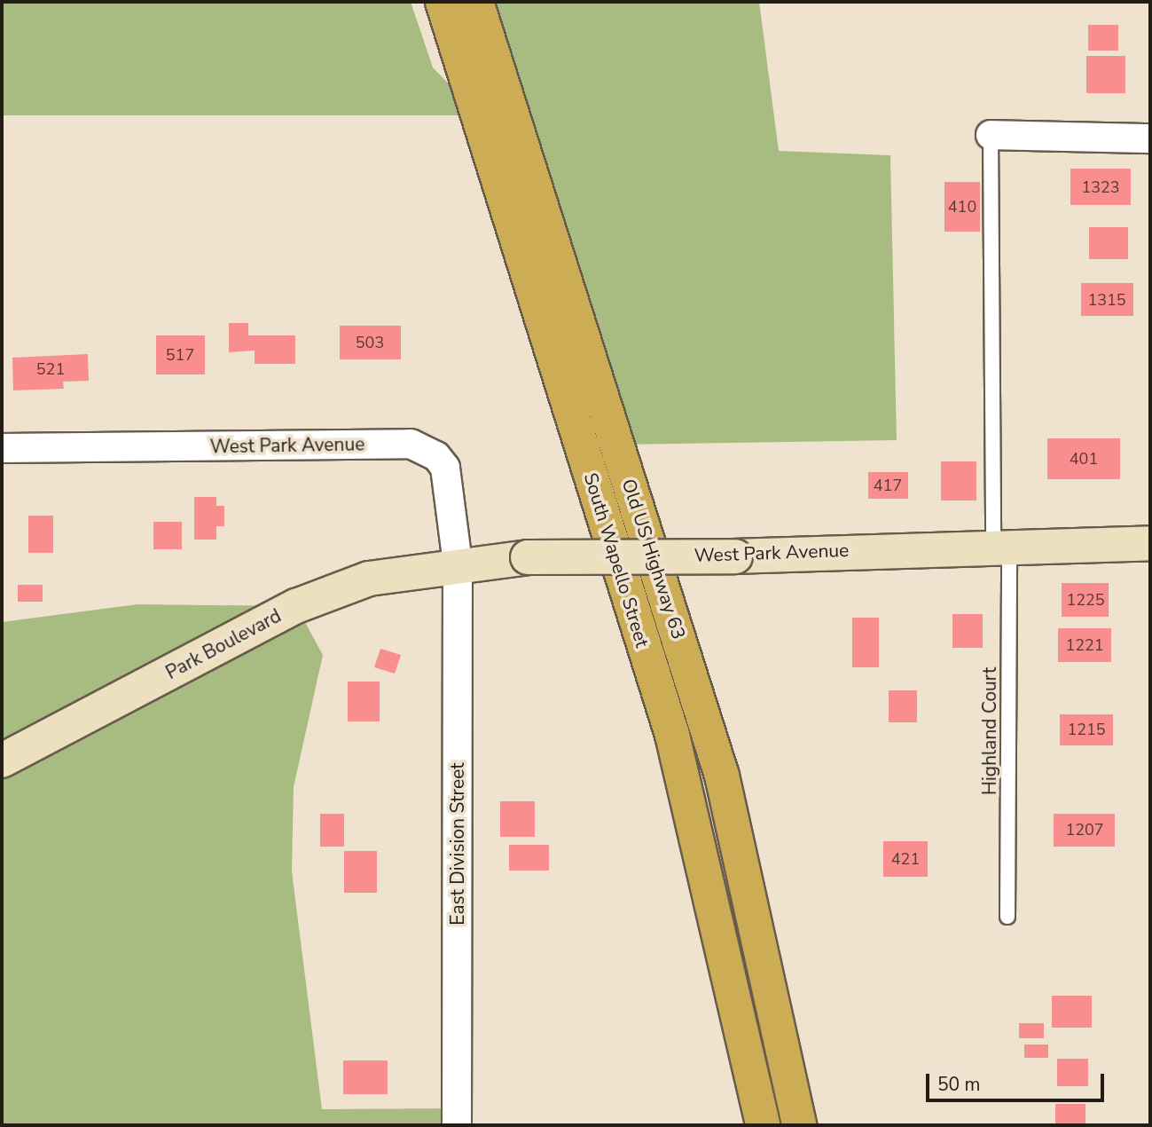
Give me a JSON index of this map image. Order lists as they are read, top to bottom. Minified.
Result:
{"streets":{"highway":["Old US Highway 63","South Wapello Street"],"main road":["West Park Avenue","Park Boulevard"],"street":["East Division Street"],"lane":["Highland Court"]},"crossings":[["West Park Avenue","Park Boulevard"],["West Park Avenue","Highland Court"],["West Park Avenue","East Division Street"],["Park Boulevard","East Division Street"]],"house_numbers":["1323","410","1315","503","517","521","401","417","1225","1221","1215","1207","421"],"scale_bar":"50 m"}
